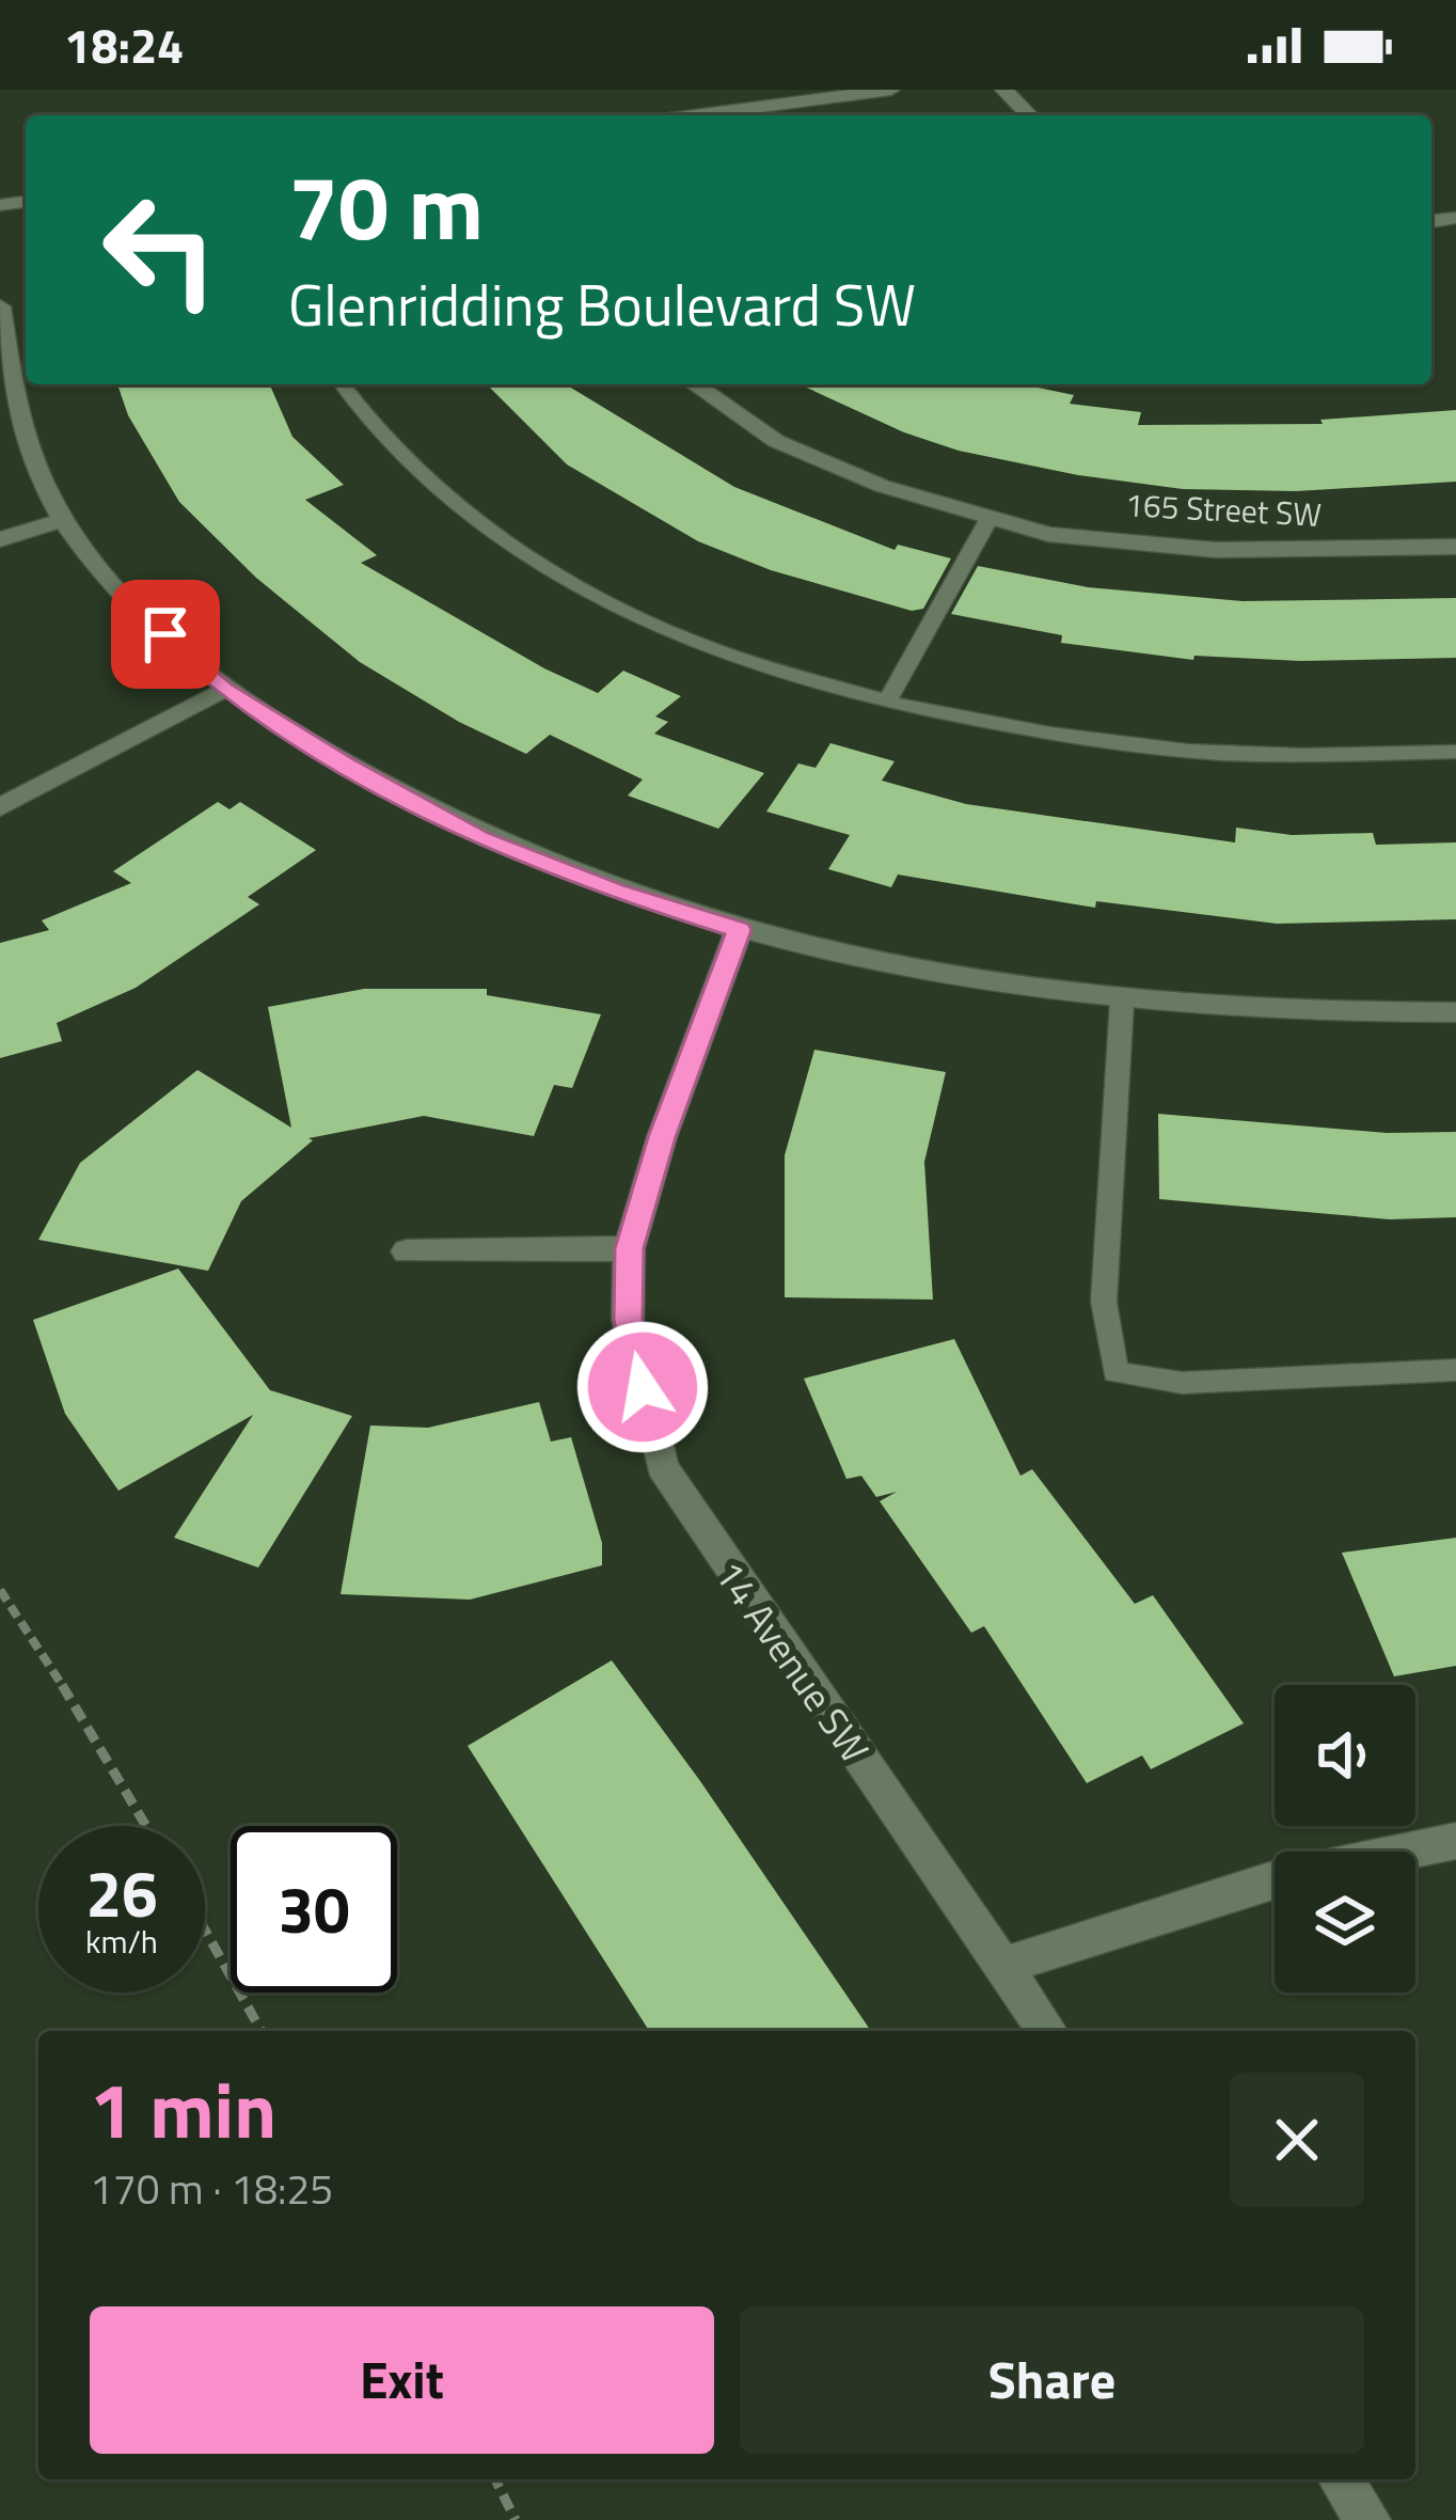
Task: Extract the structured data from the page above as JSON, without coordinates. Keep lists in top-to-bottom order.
{
  "streets": {
    "street": ["165 Street SW", "14 Avenue SW"]
  },
  "page": {
    "status": "18:24",
    "turn": ["70 m", "Glenridding Boulevard SW"],
    "speed": "26 km/h",
    "limit": "30",
    "heading": ["1 min", "170 m · 18:25"],
    "buttons": ["Exit", "Share"]
  }
}
